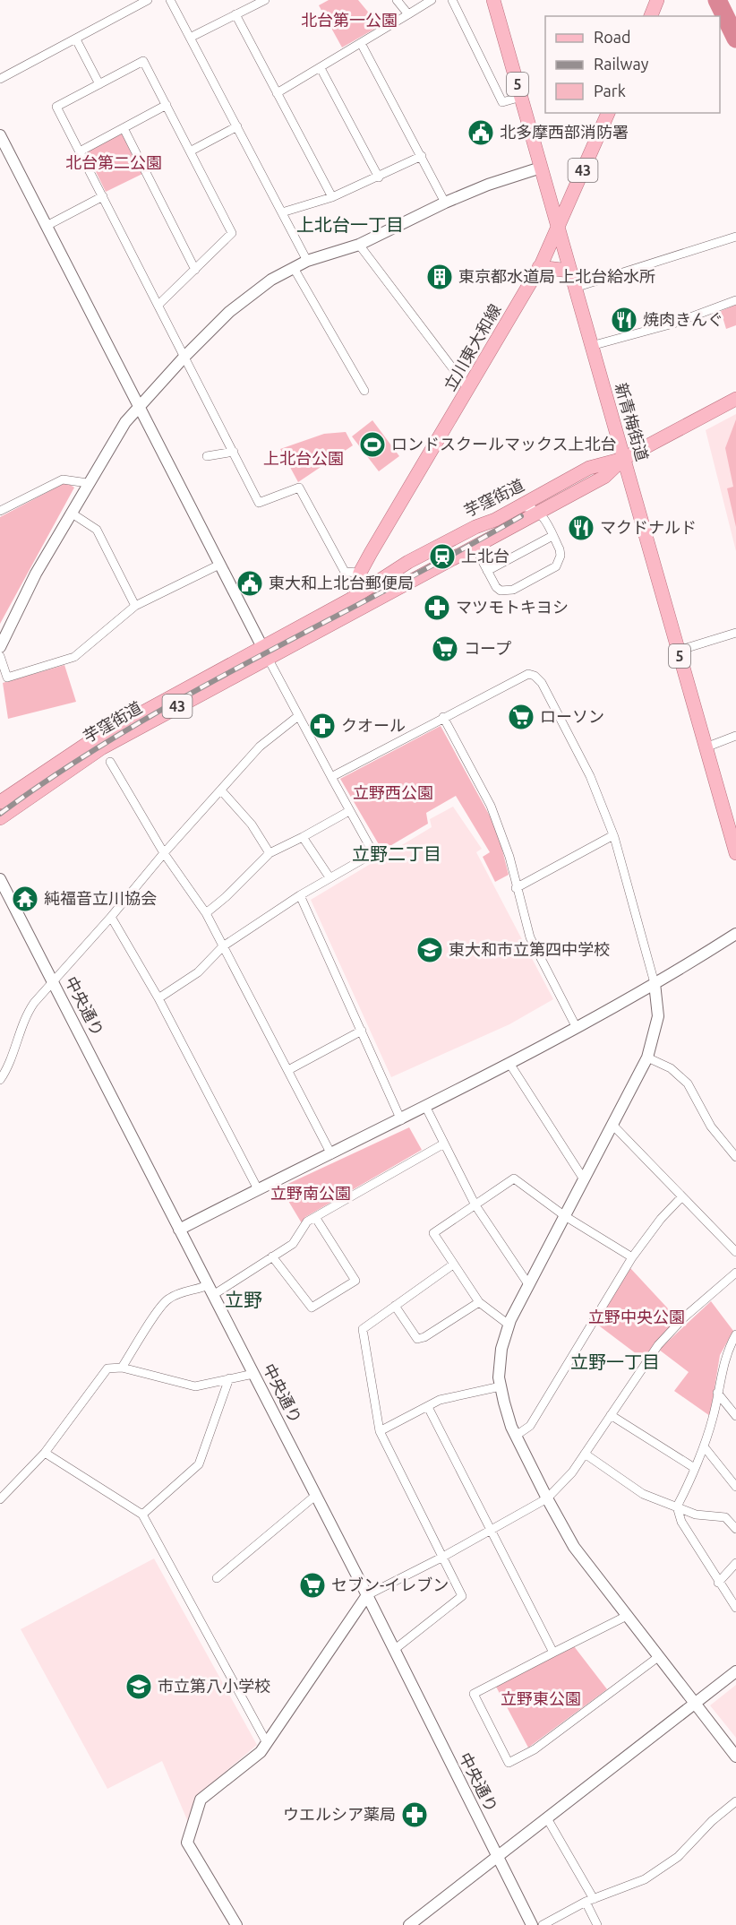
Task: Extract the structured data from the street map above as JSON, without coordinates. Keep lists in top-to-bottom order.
{
  "streets": {
    "main road": [
      "5",
      "43",
      "立川東大和線",
      "新青梅街道",
      "芋窪街道"
    ],
    "street": ["中央通り"]
  },
  "crossings": [
    ["立川東大和線", "新青梅街道"],
    ["立川東大和線", "芋窪街道"],
    ["新青梅街道", "芋窪街道"]
  ],
  "districts": [
    "上北台一丁目",
    "立野二丁目",
    "立野",
    "立野一丁目"
  ],
  "parks": [
    "北台第一公園",
    "北台第二公園",
    "上北台公園",
    "立野西公園",
    "立野南公園",
    "立野中央公園",
    "立野東公園"
  ],
  "places": {
    "public building": ["北多摩西部消防署", "東大和上北台郵便局"],
    "building": ["東京都水道局 上北台給水所"],
    "restaurant": ["焼肉きんぐ", "マクドナルド"],
    "sports": ["ロンドスクールマックス上北台"],
    "station": ["上北台"],
    "pharmacy": ["マツモトキヨシ", "クオール", "ウエルシア薬局"],
    "supermarket": ["コープ", "ローソン", "セブン-イレブン"],
    "temple": ["純福音立川協会"],
    "school or university": ["東大和市立第四中学校", "市立第八小学校"]
  },
  "legend": ["Road", "Railway", "Park"]
}
